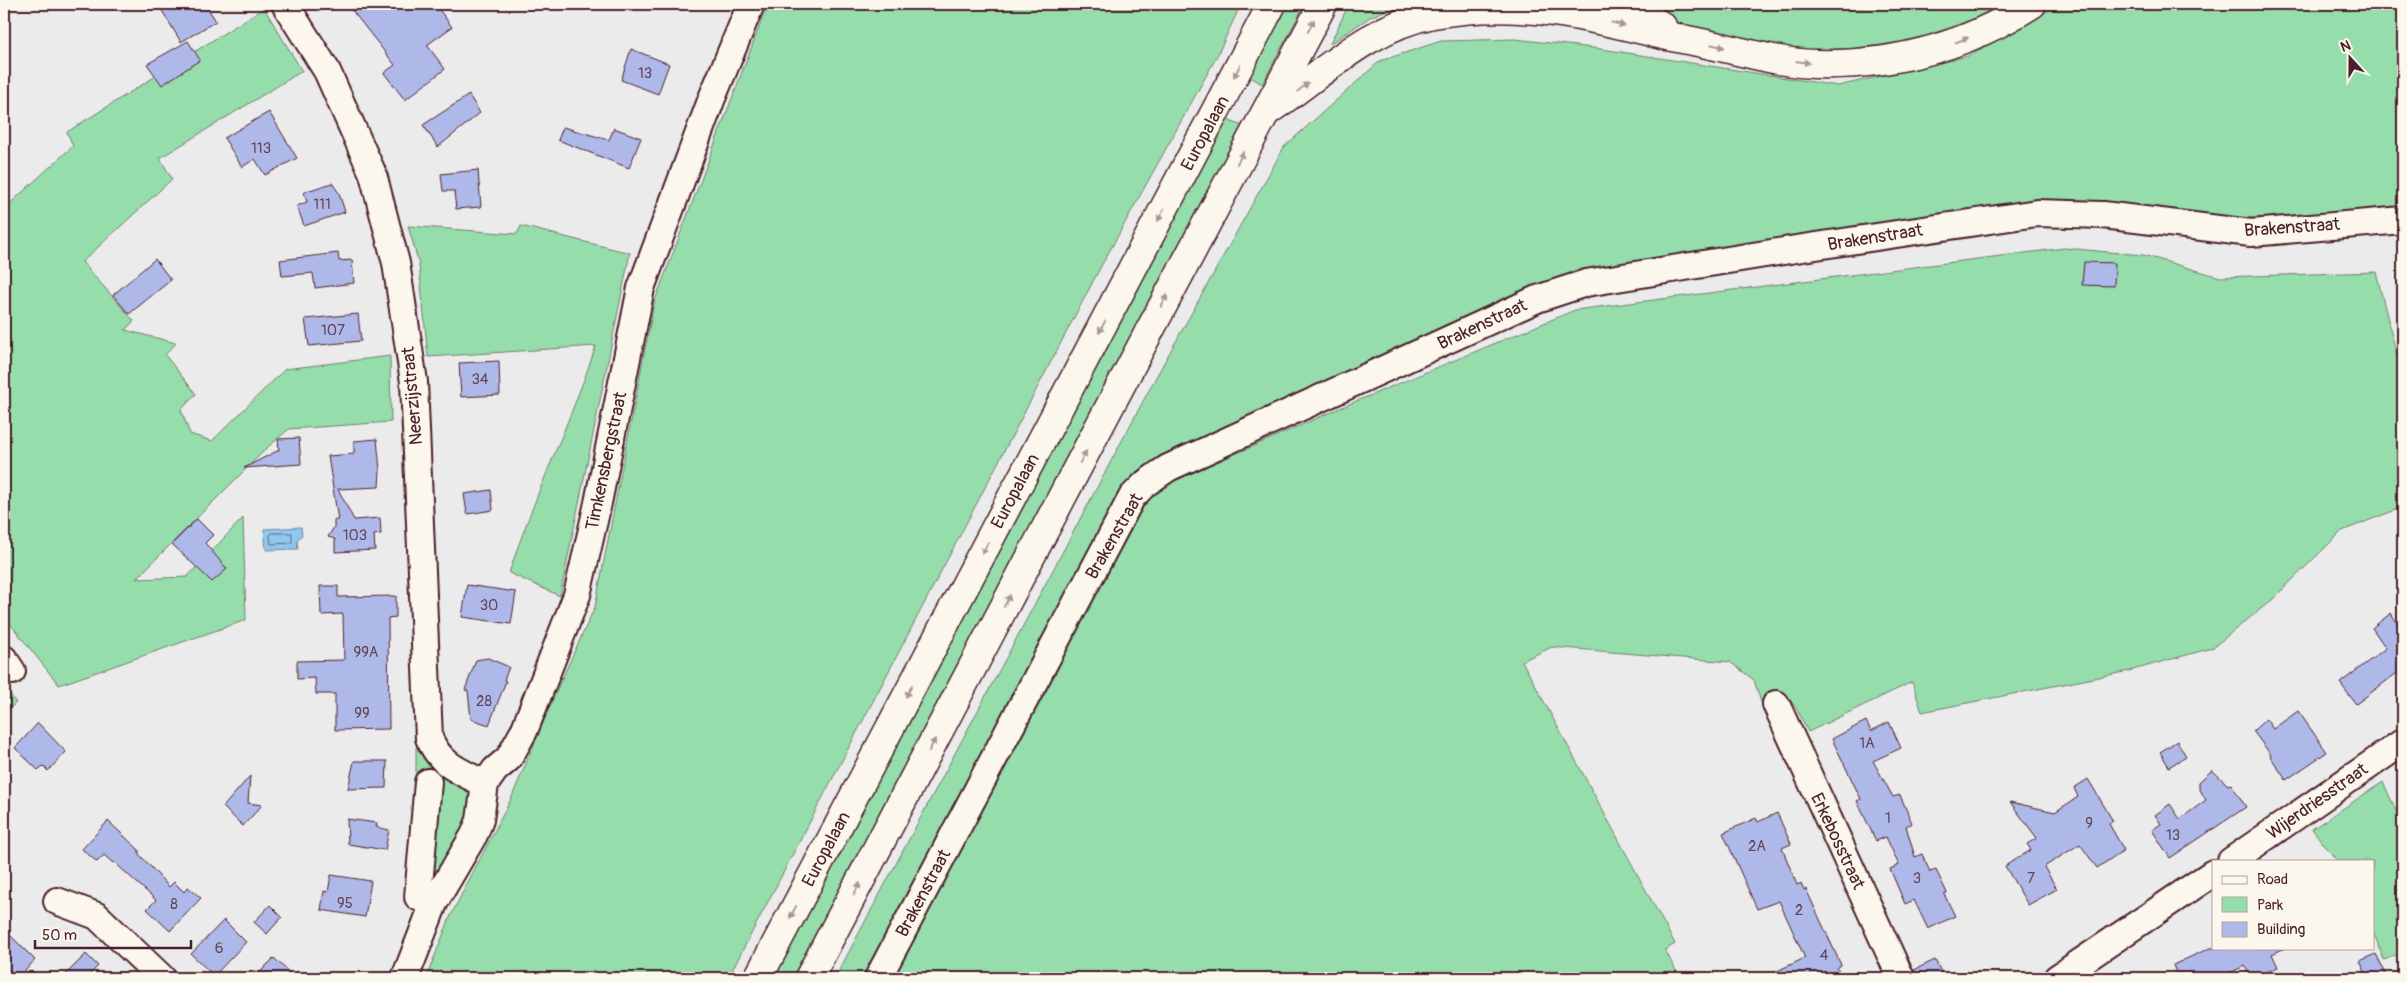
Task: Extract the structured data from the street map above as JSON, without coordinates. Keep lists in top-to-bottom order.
{
  "streets": {
    "highway": ["Europalaan"],
    "street": [
      "Brakenstraat",
      "Neerzijstraat",
      "Timkensbergstraat",
      "Wijerdriesstraat",
      "Erkebosstraat"
    ]
  },
  "crossings": [
    ["Neerzijstraat", "Timkensbergstraat"]
  ],
  "house_numbers": [
    "13",
    "113",
    "111",
    "107",
    "34",
    "103",
    "30",
    "99A",
    "28",
    "99",
    "1A",
    "1",
    "9",
    "13",
    "2A",
    "3",
    "7",
    "95",
    "8",
    "2",
    "6",
    "4"
  ],
  "legend": ["Road", "Park", "Building"],
  "scale_bar": "50 m",
  "north": "top"
}
